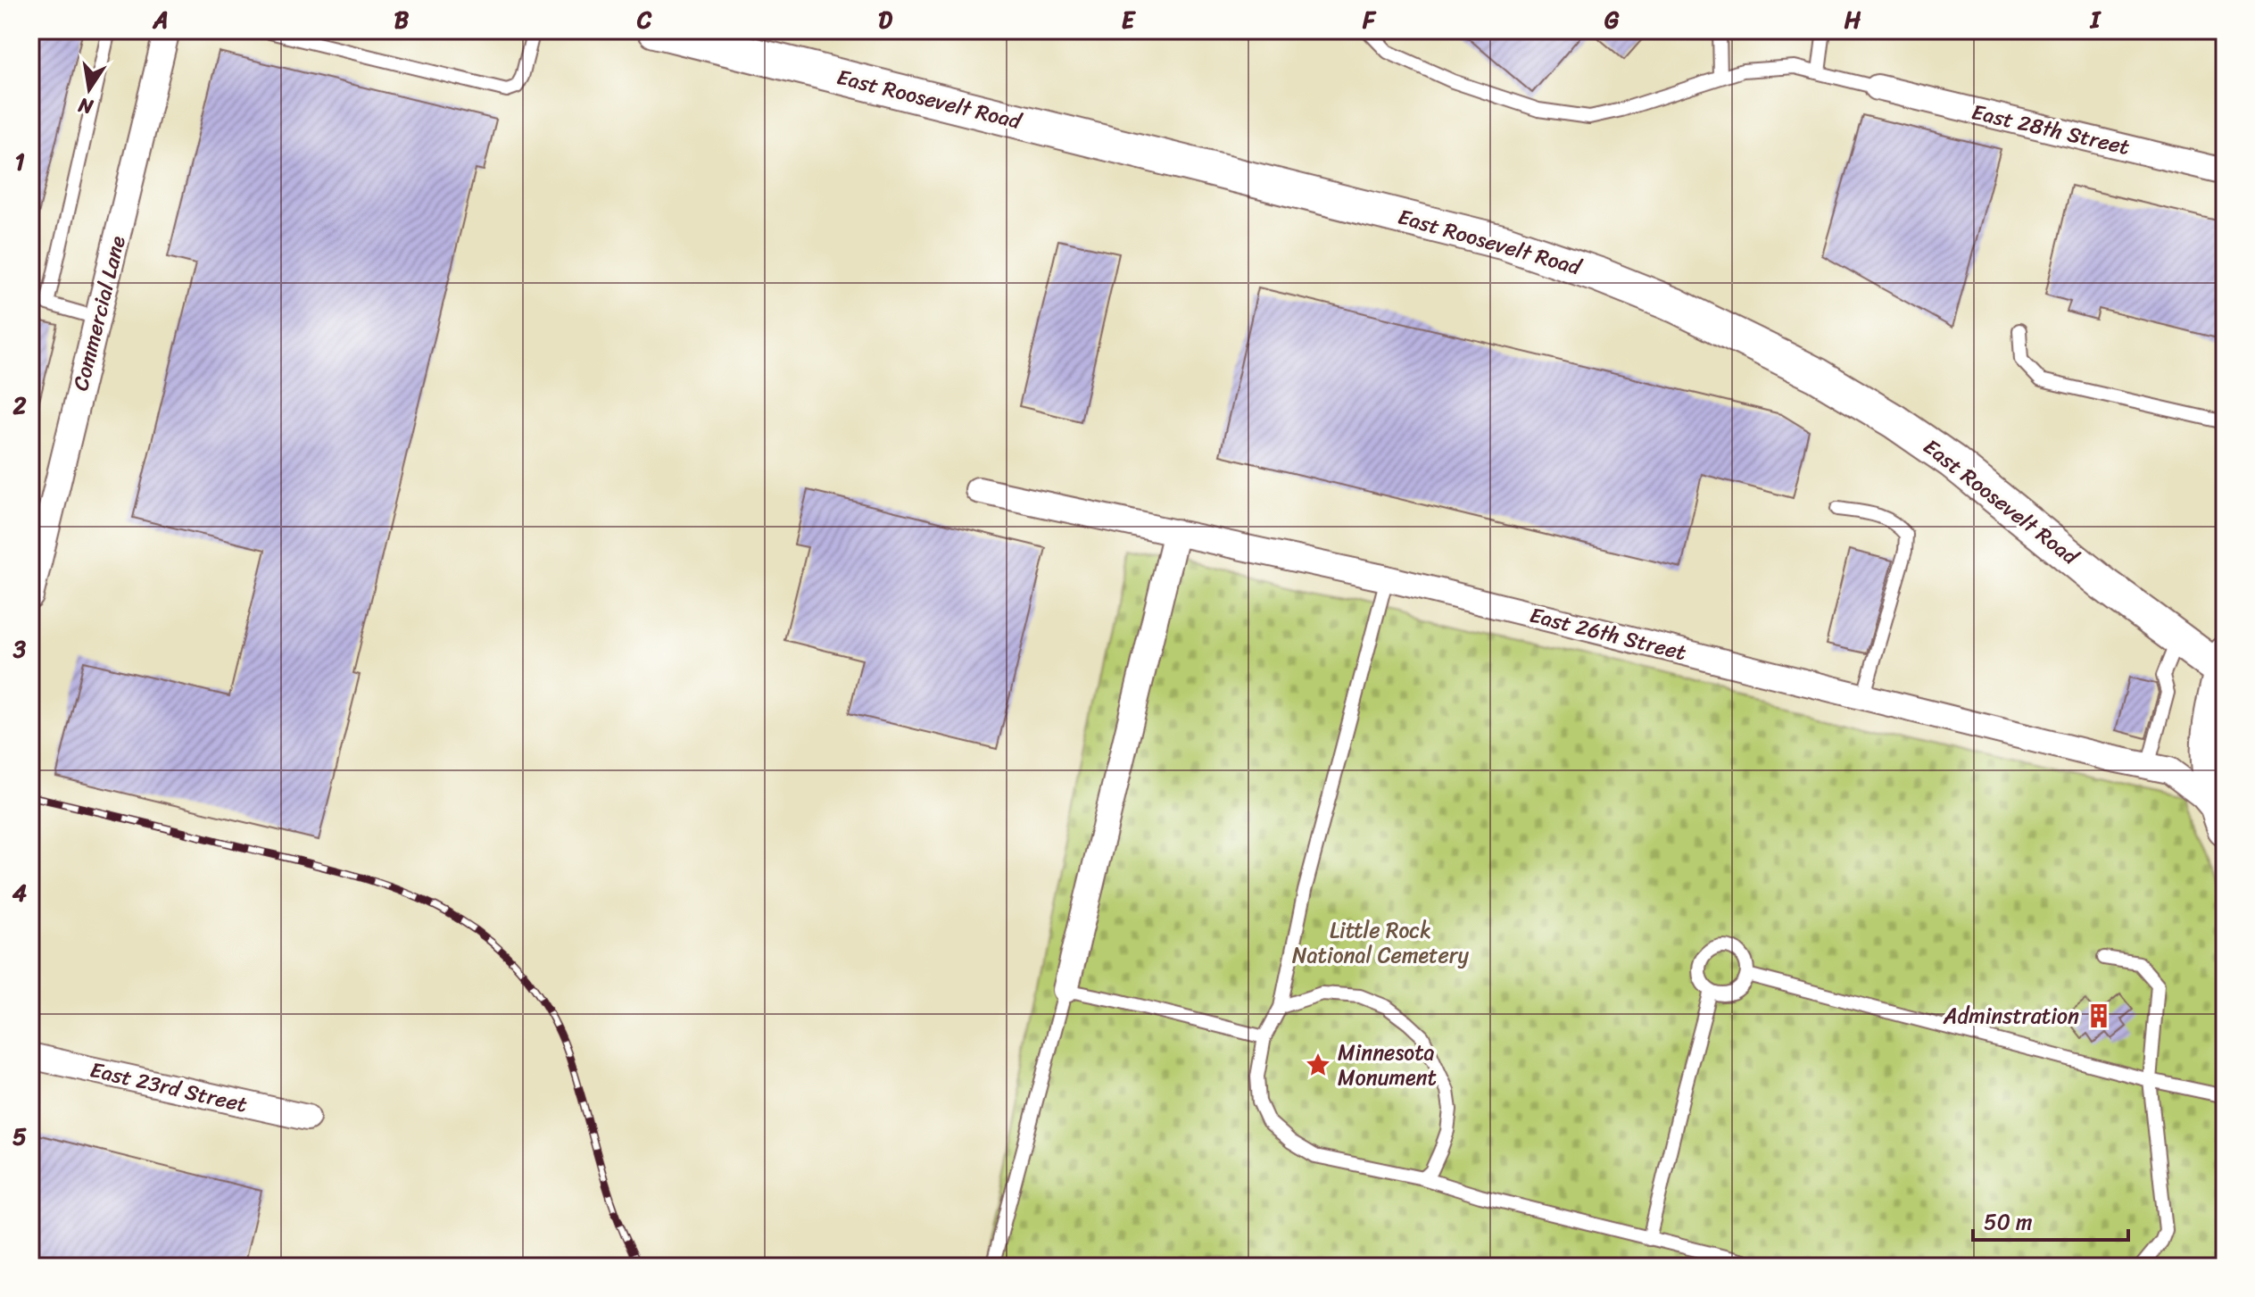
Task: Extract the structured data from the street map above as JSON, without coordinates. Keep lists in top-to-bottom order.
{
  "streets": {
    "main road": ["East Roosevelt Road"],
    "street": [
      "East 28th Street",
      "Commercial Lane",
      "East 26th Street",
      "East 23rd Street"
    ]
  },
  "parks": ["Little Rock National Cemetery"],
  "places": {
    "building": ["Adminstration"],
    "place": ["Minnesota Monument"]
  },
  "scale_bar": "50 m",
  "north": "bottom",
  "grid": {
    "columns": [
      "A",
      "B",
      "C",
      "D",
      "E",
      "F",
      "G",
      "H",
      "I"
    ],
    "rows": [
      "1",
      "2",
      "3",
      "4",
      "5"
    ]
  }
}
